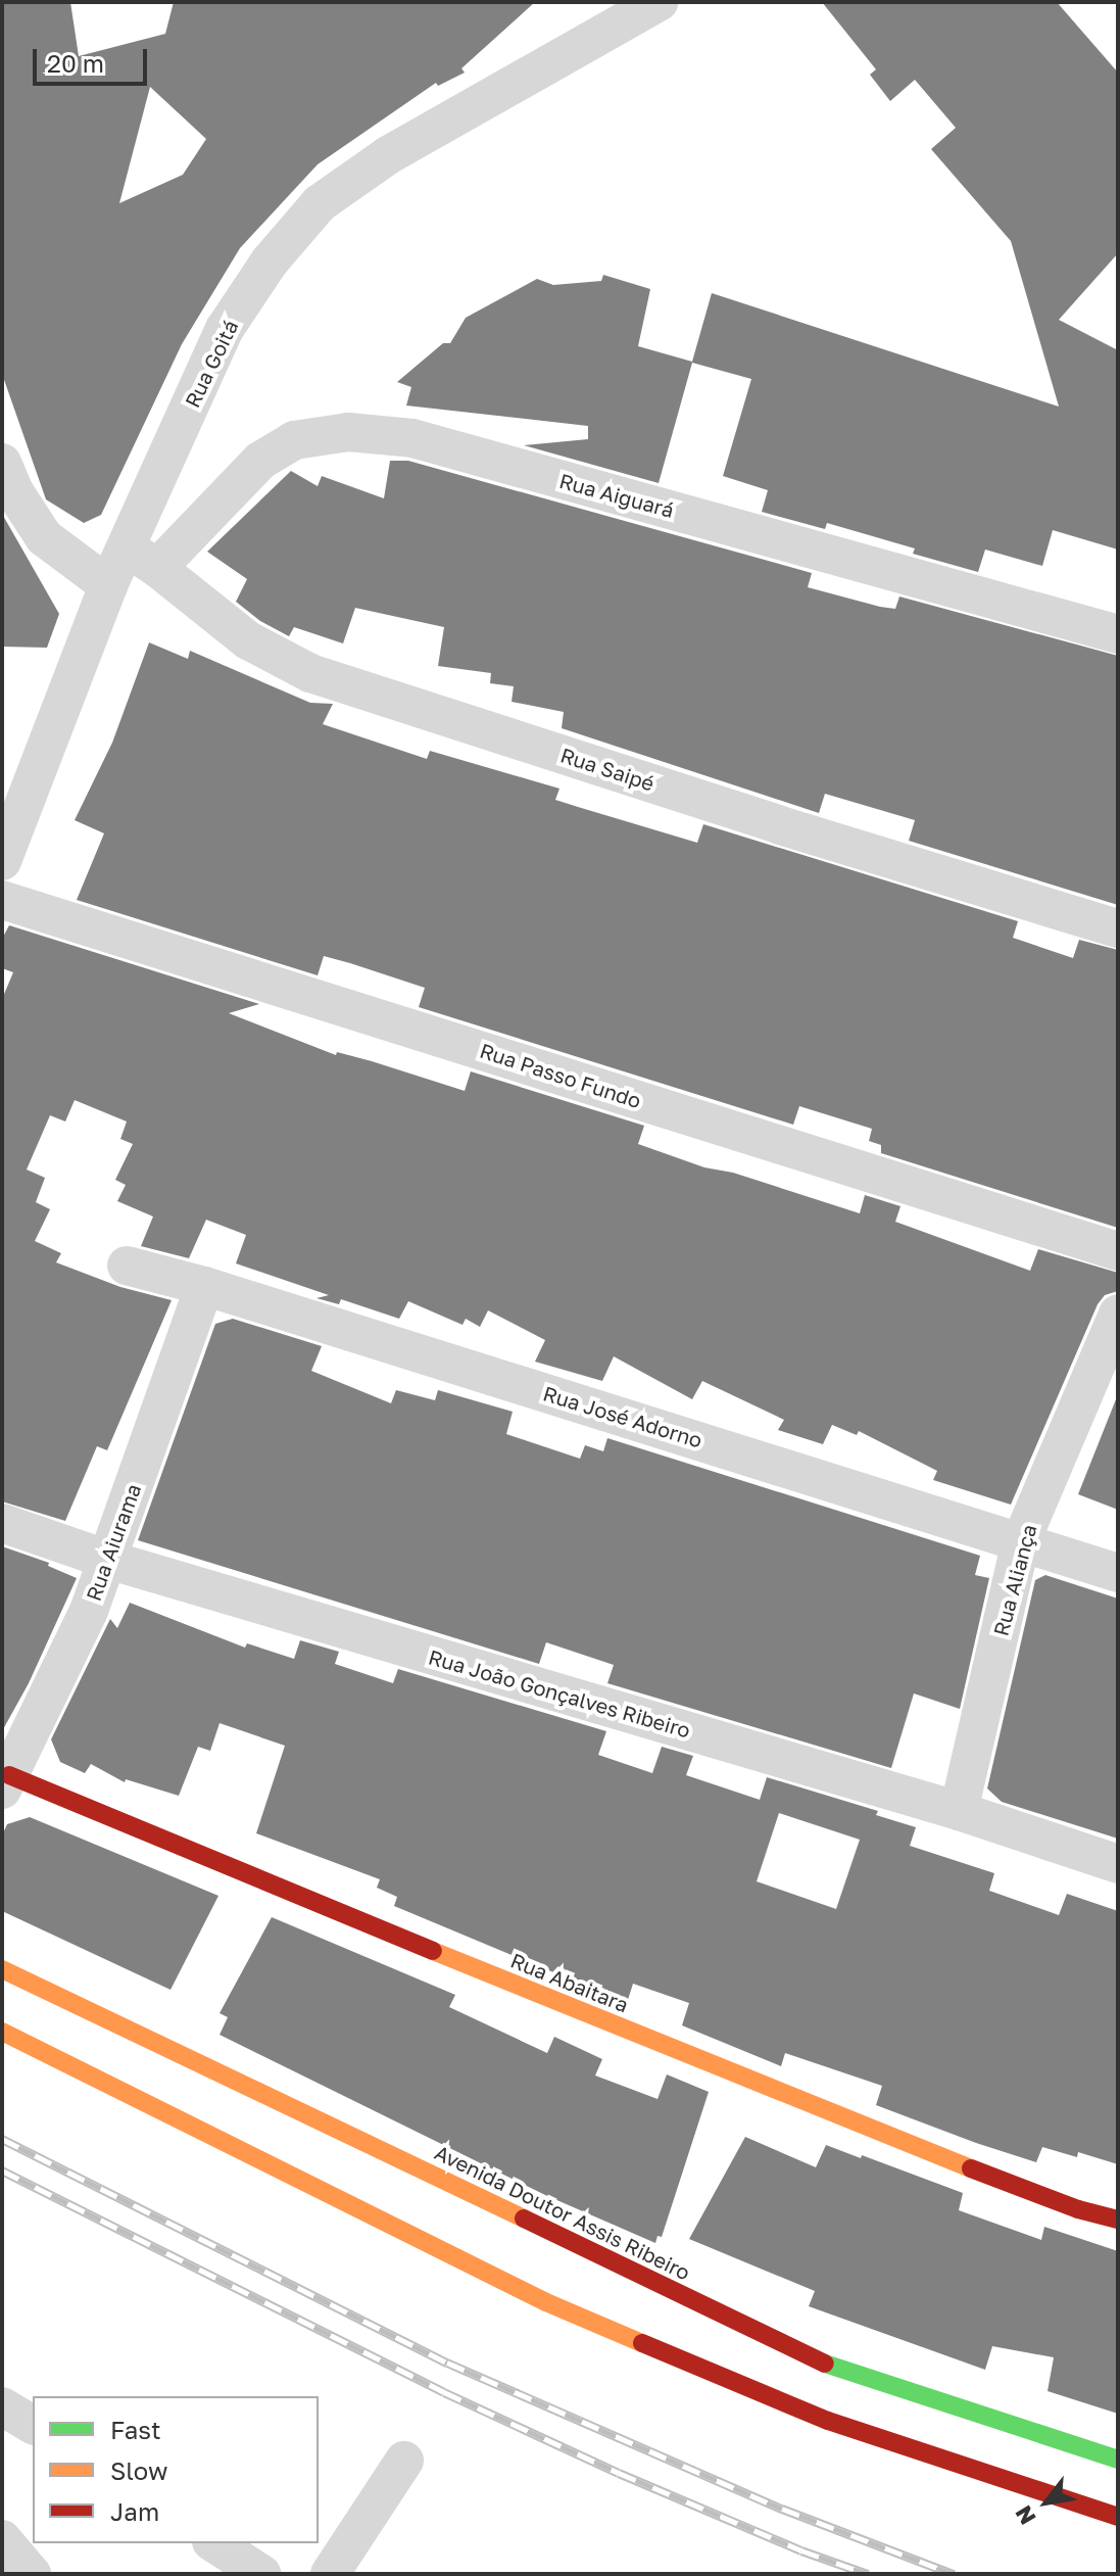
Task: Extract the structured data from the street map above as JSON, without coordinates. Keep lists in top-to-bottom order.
{
  "streets": {
    "main road": ["Rua Abaitara", "Avenida Doutor Assis Ribeiro"],
    "street": [
      "Rua Goitá",
      "Rua Aiguará",
      "Rua Saipé",
      "Rua Passo Fundo",
      "Rua José Adorno",
      "Rua Aiurama",
      "Rua Aliança",
      "Rua João Gonçalves Ribeiro"
    ]
  },
  "crossings": [
    ["Rua Goitá", "Rua Aiguará"],
    ["Rua Goitá", "Rua Saipé"],
    ["Rua Aiguará", "Rua Saipé"],
    ["Rua José Adorno", "Rua Aiurama"],
    ["Rua José Adorno", "Rua Aliança"],
    ["Rua Aiurama", "Rua João Gonçalves Ribeiro"],
    ["Rua Aiurama", "Rua Abaitara"],
    ["Rua Aliança", "Rua João Gonçalves Ribeiro"]
  ],
  "legend": ["Fast", "Slow", "Jam"],
  "scale_bar": "20 m",
  "north": "bottom left"
}
